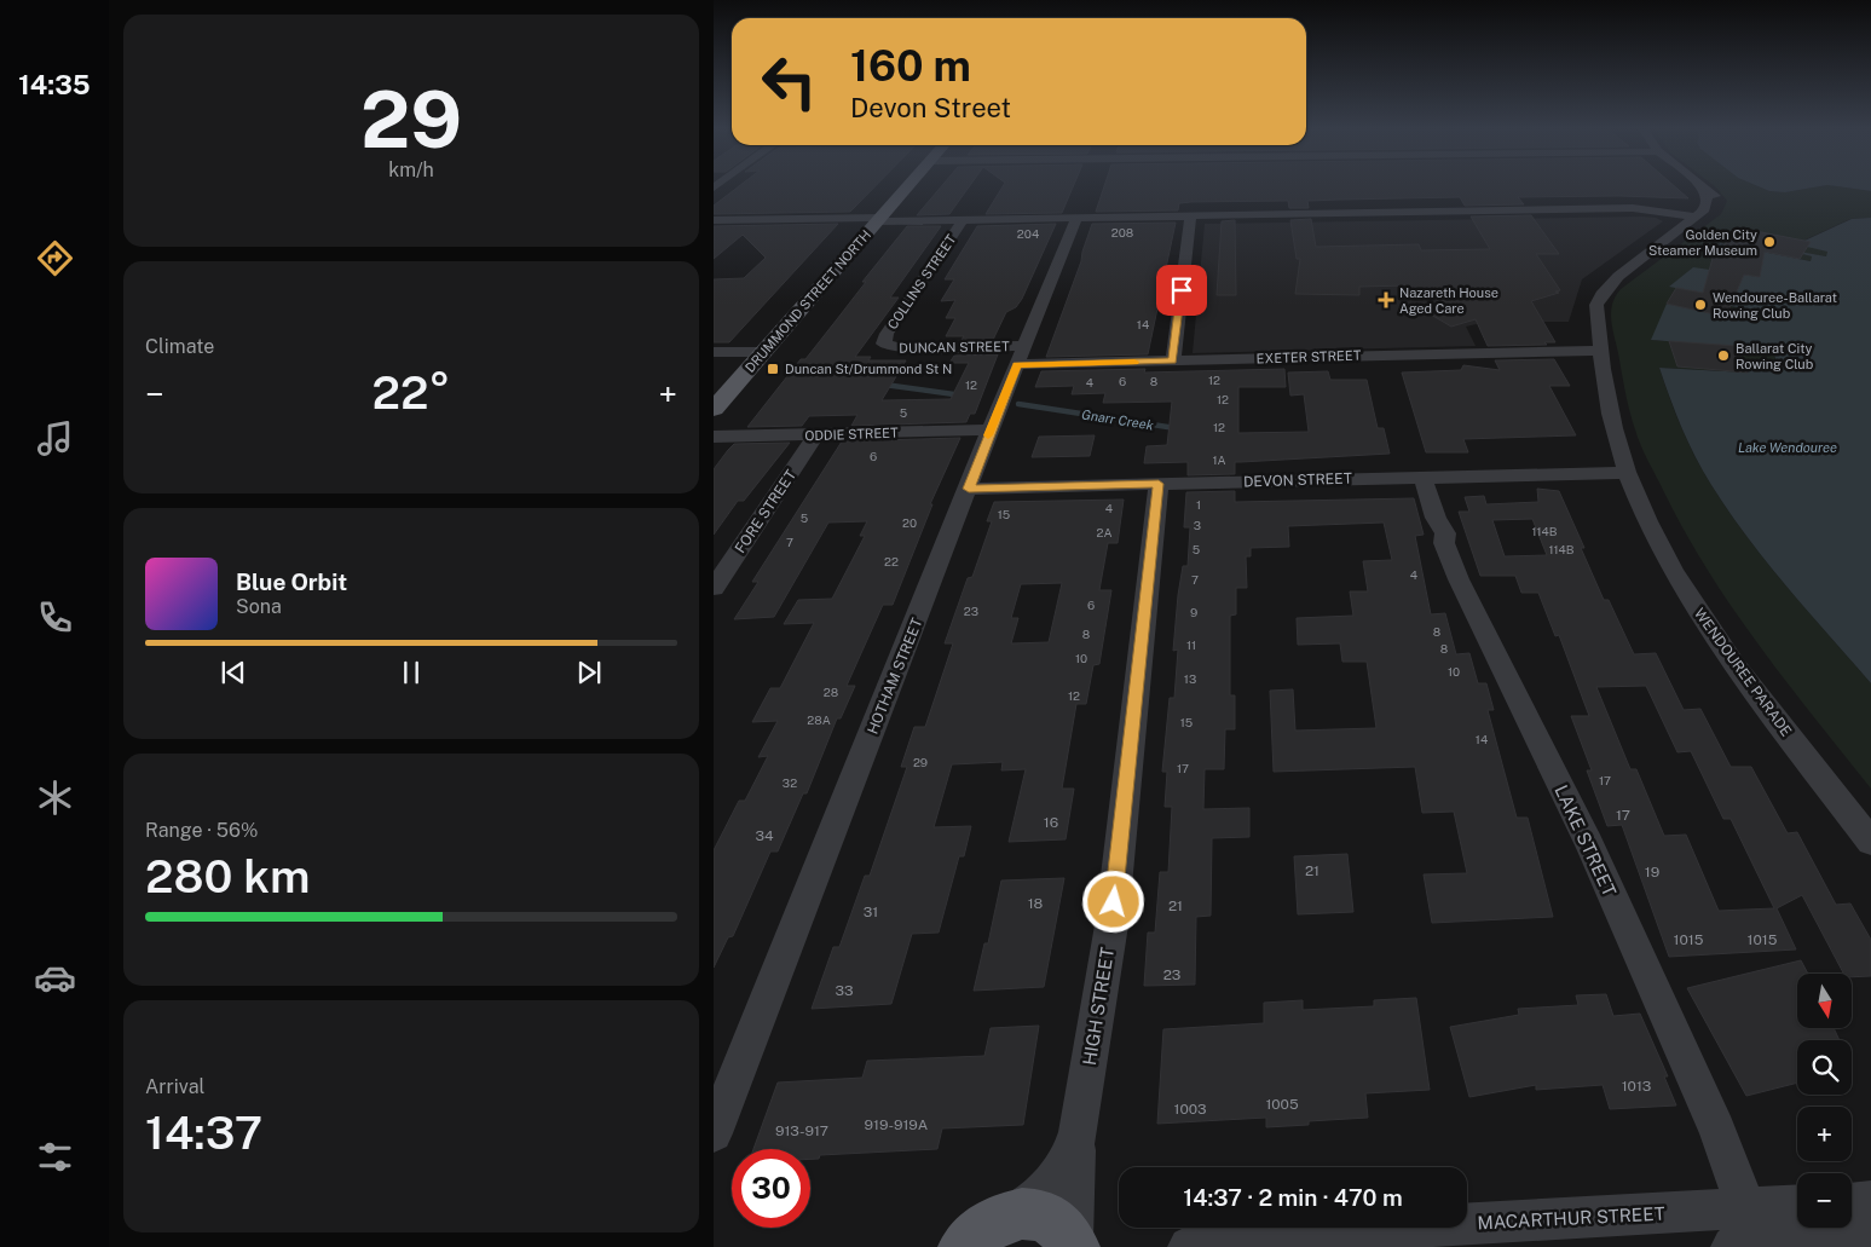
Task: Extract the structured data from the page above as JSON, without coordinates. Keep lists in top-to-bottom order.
{
  "streets": {
    "main road": ["DRUMMOND STREET NORTH"],
    "street": [
      "COLLINS STREET",
      "DUNCAN STREET",
      "EXETER STREET",
      "ODDIE STREET",
      "DEVON STREET",
      "FORE STREET",
      "WENDOUREE PARADE",
      "HOTHAM STREET",
      "LAKE STREET",
      "HIGH STREET",
      "MACARTHUR STREET"
    ]
  },
  "crossings": [
    ["COLLINS STREET", "DUNCAN STREET"],
    ["DUNCAN STREET", "EXETER STREET"],
    ["DUNCAN STREET", "HOTHAM STREET"],
    ["EXETER STREET", "WENDOUREE PARADE"],
    ["EXETER STREET", "HOTHAM STREET"],
    ["ODDIE STREET", "FORE STREET"],
    ["ODDIE STREET", "HOTHAM STREET"],
    ["DEVON STREET", "WENDOUREE PARADE"],
    ["DEVON STREET", "HOTHAM STREET"],
    ["DEVON STREET", "LAKE STREET"],
    ["DEVON STREET", "HIGH STREET"],
    ["LAKE STREET", "MACARTHUR STREET"]
  ],
  "water": ["Gnarr Creek", "Lake Wendouree"],
  "places": {
    "other": ["Golden City Steamer Museum", "Wendouree-Ballarat Rowing Club", "Ballarat City Rowing Club"],
    "health": ["Nazareth House Aged Care"],
    "transit": ["Duncan St/Drummond St N"]
  },
  "house_numbers": [
    "208",
    "204",
    "14",
    "12",
    "6",
    "8",
    "4",
    "12",
    "12",
    "5",
    "12",
    "6",
    "1A",
    "1",
    "4",
    "15",
    "5",
    "20",
    "3",
    "114B",
    "2A",
    "7",
    "5",
    "114B",
    "22",
    "4",
    "7",
    "6",
    "23",
    "9",
    "8",
    "8",
    "11",
    "8",
    "10",
    "10",
    "13",
    "28",
    "12",
    "28A",
    "15",
    "14",
    "29",
    "17",
    "17",
    "32",
    "17",
    "16",
    "34",
    "21",
    "19",
    "18",
    "21",
    "31",
    "1015",
    "1015",
    "23",
    "33",
    "1013",
    "1005",
    "1003",
    "919-919A",
    "913-917"
  ],
  "north": "bottom",
  "page": {
    "tabs": "14:35",
    "tile": [
      ["29", "km/h"],
      "Climate",
      ["Range · 56%", "280 km"],
      ["Arrival", "14:37"]
    ],
    "turn": ["160 m", "Devon Street"],
    "heat": ["−", "22°", "+"],
    "song": ["Blue Orbit", "Sona"],
    "map_buttons": ["+", "−"],
    "limit": "30",
    "trip": "14:37 · 2 min · 470 m"
  }
}
